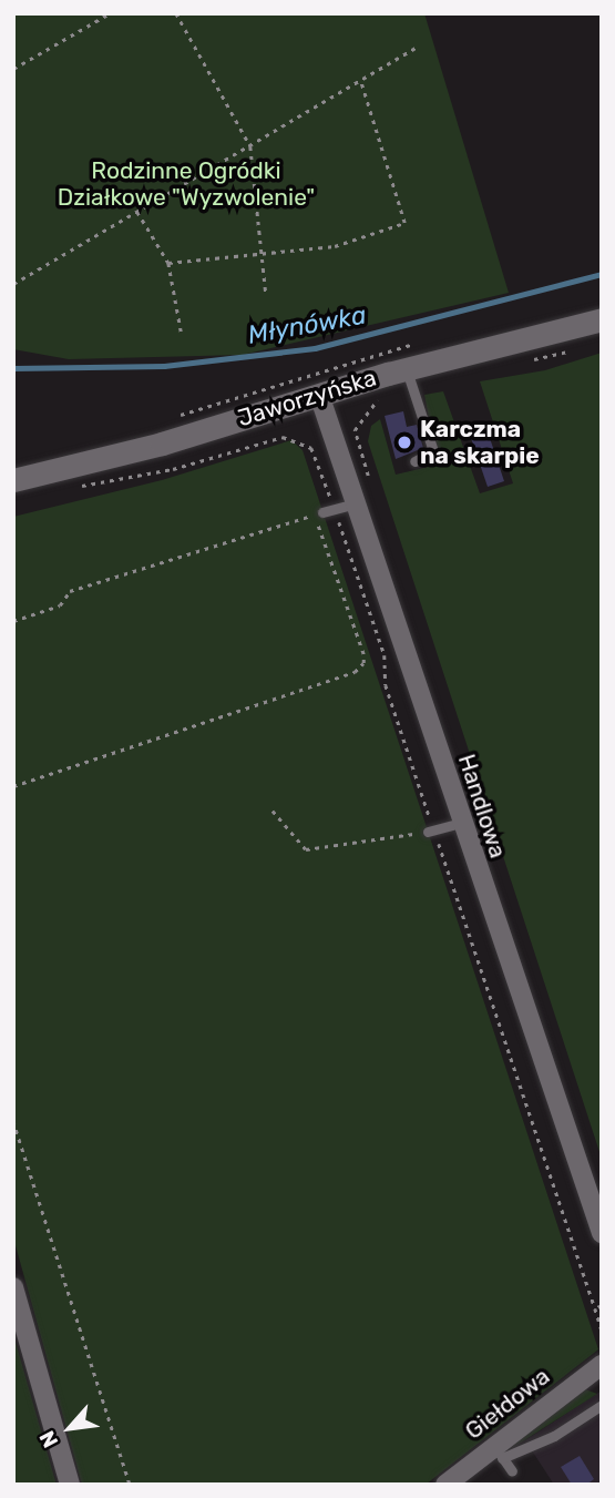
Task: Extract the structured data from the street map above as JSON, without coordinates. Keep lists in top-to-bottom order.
{
  "streets": {
    "street": ["Jaworzyńska", "Handlowa", "Giełdowa"]
  },
  "crossings": [
    ["Jaworzyńska", "Handlowa"]
  ],
  "water": ["Młynówka"],
  "parks": ["Rodzinne Ogródki Działkowe \"Wyzwolenie\""],
  "places": ["Karczma na skarpie"],
  "north": "bottom left"
}
